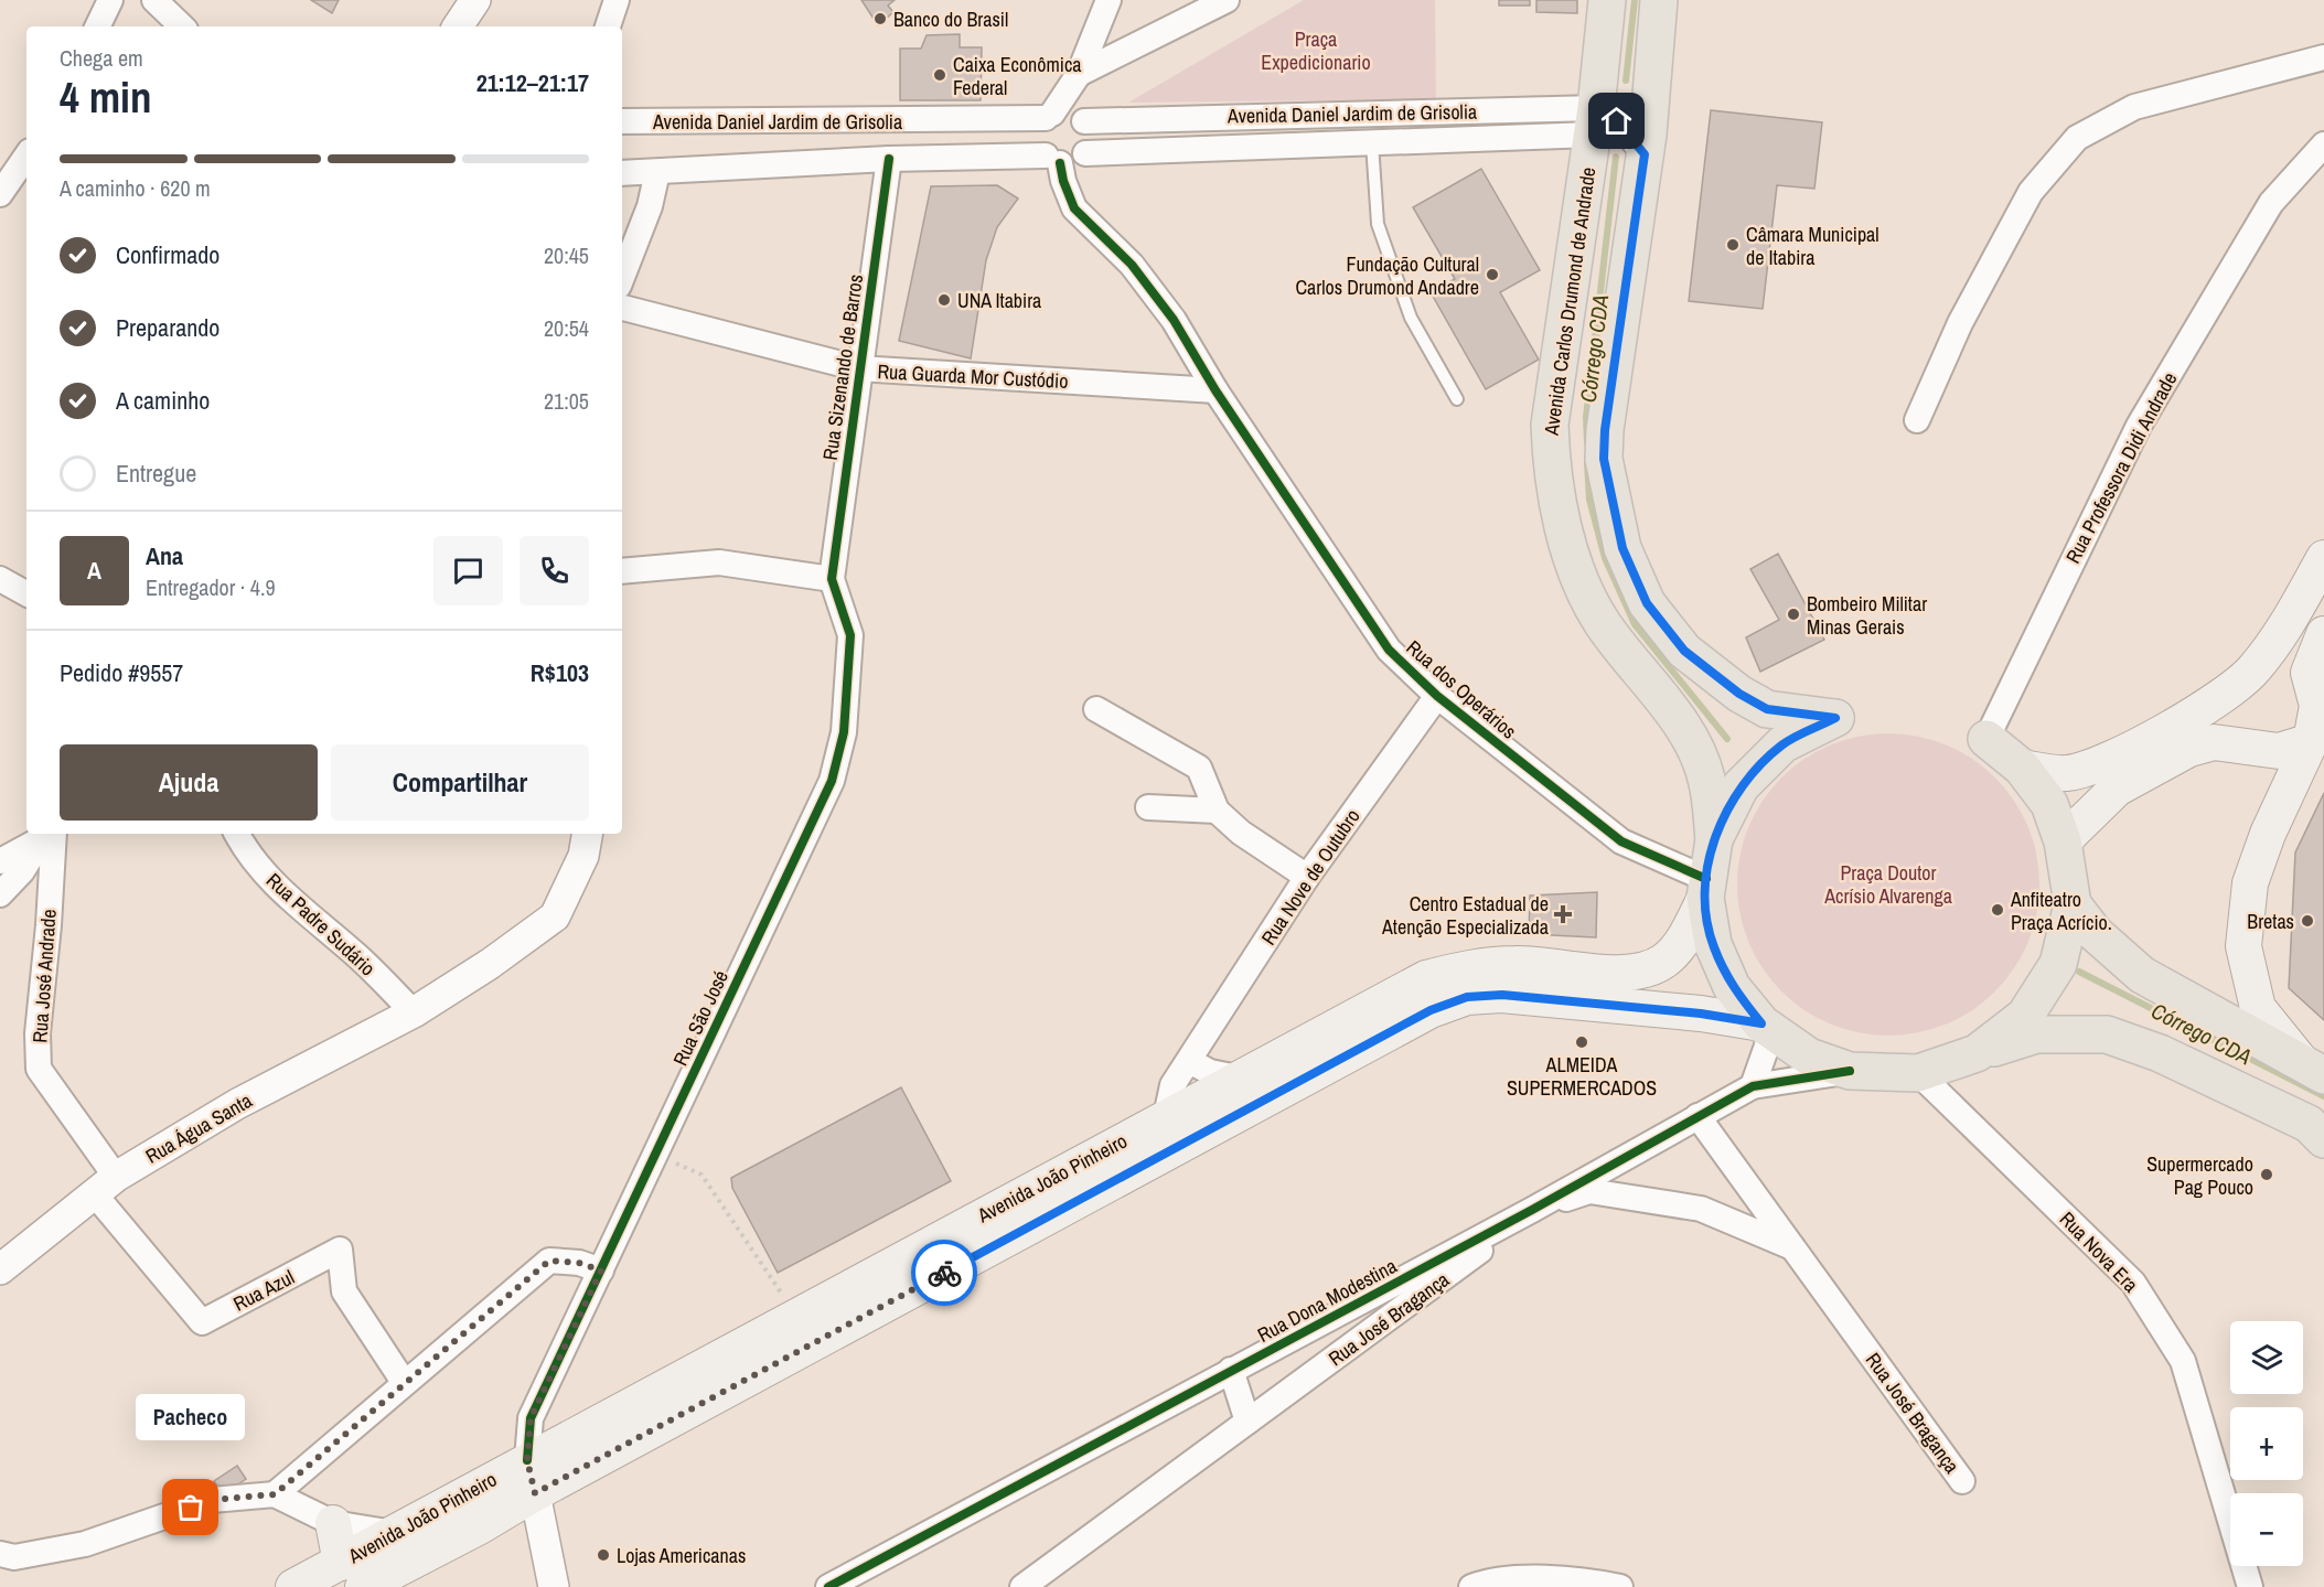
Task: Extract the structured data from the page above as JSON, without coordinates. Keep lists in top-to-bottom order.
{
  "streets": {
    "main road": ["Avenida Carlos Drumond de Andrade", "Rua São José", "Avenida João Pinheiro"],
    "street": [
      "Avenida Daniel Jardim de Grisolia",
      "Rua Sizenando de Barros",
      "Rua Guarda Mor Custódio",
      "Rua Professora Didi Andrade",
      "Rua dos Operários",
      "Rua Nove de Outubro",
      "Rua Padre Sudário",
      "Rua José Andrade",
      "Rua Água Santa",
      "Rua Nova Era",
      "Rua Azul",
      "Rua Dona Modestina",
      "Rua José Bragança"
    ]
  },
  "crossings": [
    ["Avenida Daniel Jardim de Grisolia", "Avenida Carlos Drumond de Andrade"],
    ["Avenida Daniel Jardim de Grisolia", "Rua Sizenando de Barros"],
    ["Avenida Daniel Jardim de Grisolia", "Rua dos Operários"],
    ["Rua Sizenando de Barros", "Rua Guarda Mor Custódio"],
    ["Rua Sizenando de Barros", "Rua São José"],
    ["Rua Guarda Mor Custódio", "Rua dos Operários"],
    ["Rua dos Operários", "Rua Nove de Outubro"],
    ["Rua dos Operários", "Avenida João Pinheiro"],
    ["Rua Nove de Outubro", "Avenida João Pinheiro"],
    ["Rua Padre Sudário", "Rua Água Santa"],
    ["Rua José Andrade", "Rua Água Santa"],
    ["Rua José Andrade", "Rua Azul"],
    ["Rua São José", "Avenida João Pinheiro"],
    ["Rua Água Santa", "Rua Azul"],
    ["Rua Dona Modestina", "Rua José Bragança"]
  ],
  "water": ["Córrego CDA"],
  "parks": ["Praça Expedicionario", "Praça Doutor Acrísio Alvarenga"],
  "places": {
    "other": [
      "Banco do Brasil",
      "Caixa Econômica Federal",
      "Câmara Municipal de Itabira",
      "Fundação Cultural Carlos Drumond Andadre",
      "UNA Itabira",
      "Bombeiro Militar Minas Gerais",
      "Anfiteatro Praça Acrício.",
      "Bretas",
      "ALMEIDA SUPERMERCADOS",
      "Supermercado Pag Pouco",
      "Pacheco",
      "Lojas Americanas"
    ],
    "health": ["Centro Estadual de Atenção Especializada"]
  },
  "page": {
    "heading": ["4 min", "Chega em", "21:12–21:17"],
    "panel": [
      "Ana",
      "Entregador · 4.9",
      "Pedido #9557",
      "R$103"
    ],
    "bar": "A caminho · 620 m",
    "list": [
      ["Confirmado", "20:45"],
      ["Preparando", "20:54"],
      ["A caminho", "21:05"],
      "Entregue"
    ],
    "round": "A",
    "buttons": ["Ajuda", "Compartilhar"],
    "map_buttons": ["+", "−"],
    "bubble": "Pacheco"
  }
}
